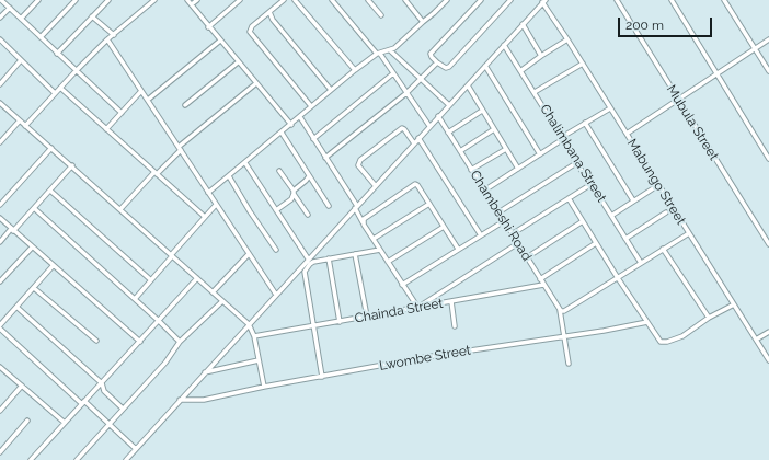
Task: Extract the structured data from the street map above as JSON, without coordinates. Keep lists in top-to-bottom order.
{
  "streets": {
    "street": [
      "Mubula Street",
      "Chalimbana Street",
      "Mabungo Street",
      "Chambeshi Road",
      "Chainda Street",
      "Lwombe Street"
    ]
  },
  "crossings": [
    ["Chambeshi Road", "Chainda Street"],
    ["Chambeshi Road", "Lwombe Street"]
  ],
  "scale_bar": "200 m"
}
